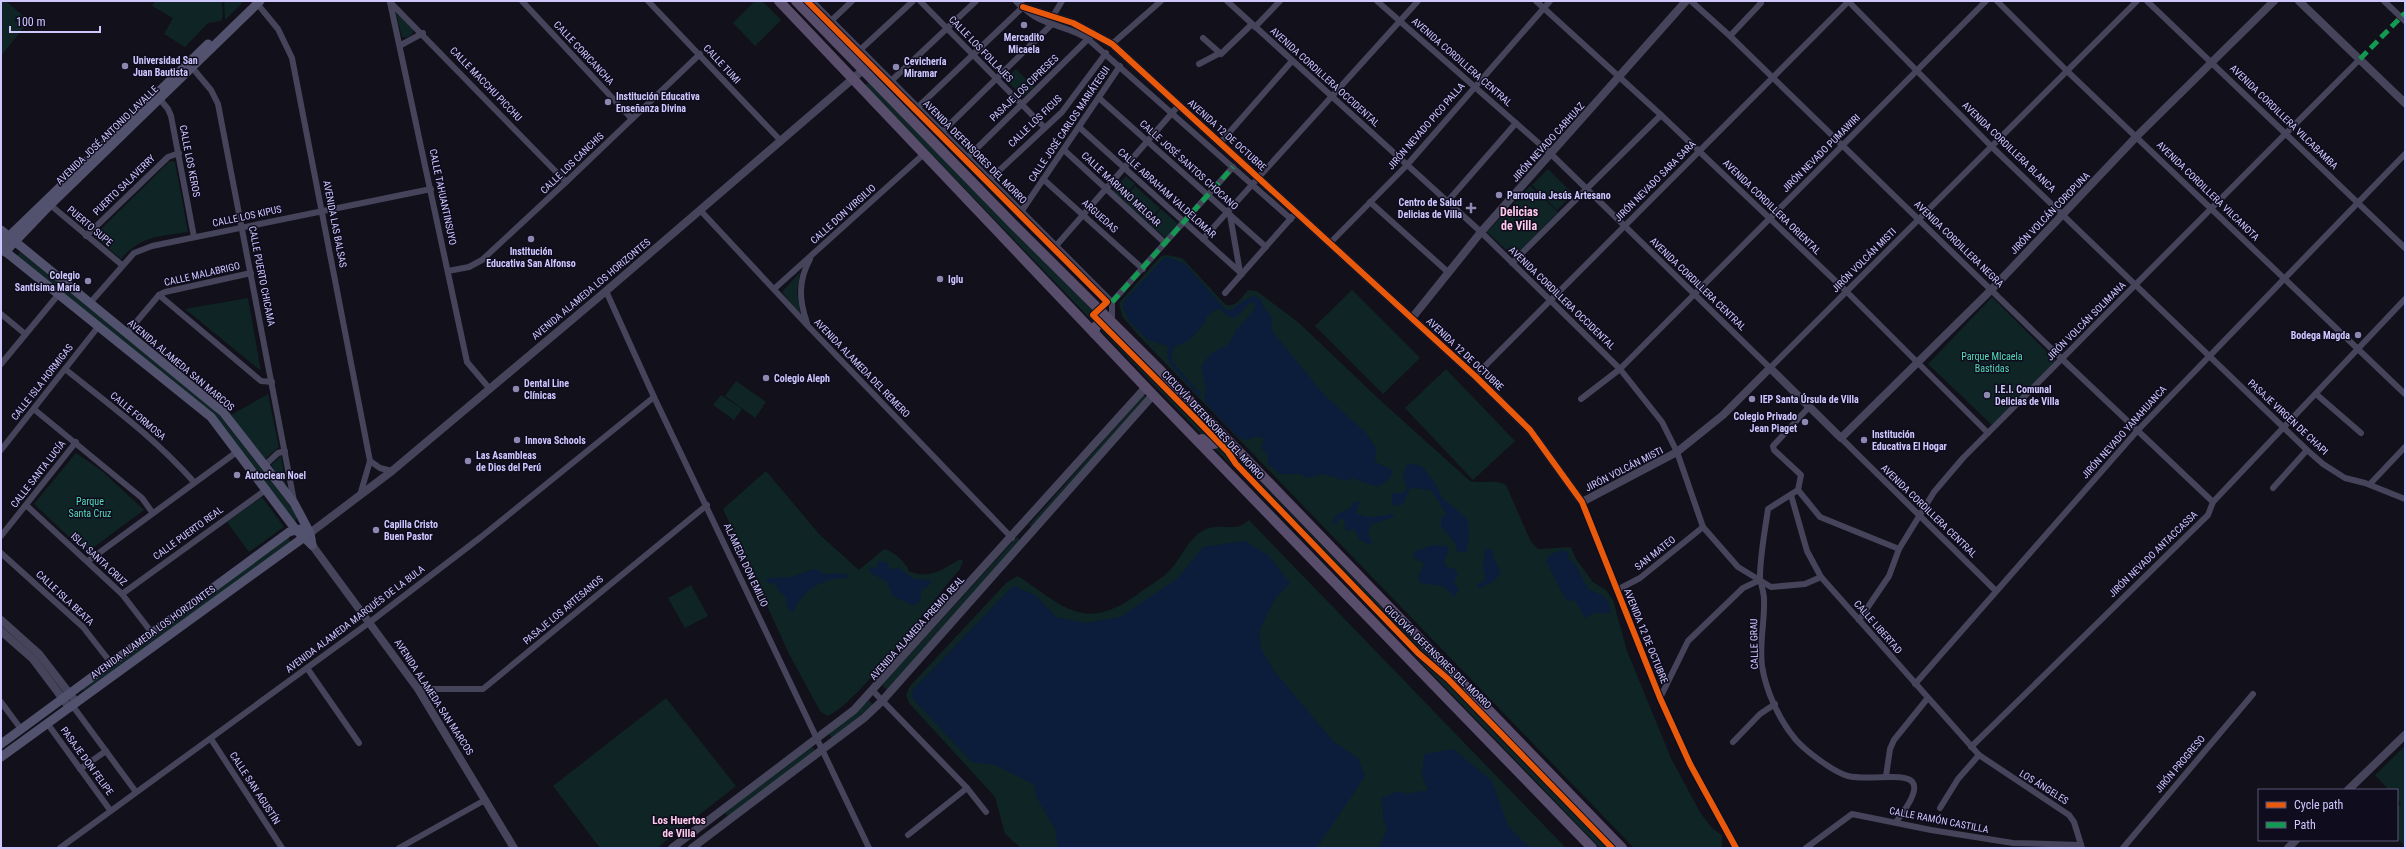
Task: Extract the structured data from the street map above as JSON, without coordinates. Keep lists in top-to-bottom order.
{
  "streets": {
    "main road": ["AVENIDA JOSÉ ANTONIO LAVALLE", "AVENIDA ALAMEDA LOS HORIZONTES", "AVENIDA ALAMEDA SAN MARCOS"],
    "street": [
      "CALLE LOS FOLLAJES",
      "CALLE CORICANCHA",
      "AVENIDA CORDILLERA CENTRAL",
      "CALLE TUMI",
      "AVENIDA CORDILLERA OCCIDENTAL",
      "CALLE MACCHU PICCHU",
      "PASAJE LOS CIPRESES",
      "AVENIDA CORDILLERA VILCABAMBA",
      "CALLE LOS FICUS",
      "CALLE JOSÉ CARLOS MARIÁTEGUI",
      "JIRÓN NEVADO PICO PALLA",
      "AVENIDA 12 DE OCTUBRE",
      "JIRÓN NEVADO CARHUAZ",
      "AVENIDA CORDILLERA BLANCA",
      "AVENIDA DEFENSORES DEL MORRO",
      "JIRÓN NEVADO PUMAWIRI",
      "CALLE LOS KEROS",
      "CALLE LOS CANCHIS",
      "CALLE JOSÉ SANTOS CHOCANO",
      "JIRÓN NEVADO SARA SARA",
      "PUERTO SALAVERRY",
      "CALLE MARIANO MELGAR",
      "AVENIDA CORDILLERA VILCANOTA",
      "CALLE ABRAHAM VALDELOMAR",
      "CALLE TAHUANTINSUYO",
      "AVENIDA CORDILLERA ORIENTAL",
      "JIRÓN VOLCÁN COROPUNA",
      "CALLE DON VIRGILIO",
      "CALLE LOS KIPUS",
      "ARGUEDAS",
      "AVENIDA LAS BALSAS",
      "PUERTO SUPE",
      "AVENIDA CORDILLERA NEGRA",
      "JIRÓN VOLCÁN MISTI",
      "CALLE MALABRIGO",
      "CALLE PUERTO CHICAMA",
      "JIRÓN VOLCÁN SOLIMANA",
      "AVENIDA ALAMEDA DEL REMERO",
      "CALLE ISLA HORMIGAS",
      "CALLE FORMOSA",
      "PASAJE VIRGEN DE CHAPI",
      "JIRÓN NEVADO YANAHUANCA",
      "CALLE SANTA LUCÍA",
      "CALLE PUERTO REAL",
      "SAN MATEO",
      "JIRÓN NEVADO ANTACCASSA",
      "ISLA SANTA CRUZ",
      "ALAMEDA DON EMILIO",
      "CALLE ISLA BEATA",
      "PASAJE LOS ARTESANOS",
      "AVENIDA ALAMEDA MARQUÉS DE LA BULA",
      "CALLE LIBERTAD",
      "AVENIDA ALAMEDA PREMIO REAL",
      "CALLE GRAU",
      "PASAJE DON FELIPE",
      "JIRÓN PROGRESO",
      "LOS ÁNGELES",
      "CALLE SAN AGUSTÍN",
      "CALLE RAMÓN CASTILLA"
    ],
    "cycle path": ["CICLOVÍA DEFENSORES DEL MORRO"]
  },
  "crossings": [
    ["CALLE LOS FOLLAJES", "PASAJE LOS CIPRESES"],
    ["CALLE LOS FOLLAJES", "CALLE LOS FICUS"],
    ["CALLE CORICANCHA", "CALLE LOS CANCHIS"],
    ["AVENIDA CORDILLERA CENTRAL", "JIRÓN NEVADO PICO PALLA"],
    ["AVENIDA CORDILLERA CENTRAL", "JIRÓN NEVADO CARHUAZ"],
    ["AVENIDA CORDILLERA CENTRAL", "JIRÓN NEVADO PUMAWIRI"],
    ["AVENIDA CORDILLERA CENTRAL", "JIRÓN NEVADO SARA SARA"],
    ["AVENIDA CORDILLERA CENTRAL", "JIRÓN VOLCÁN COROPUNA"],
    ["AVENIDA CORDILLERA CENTRAL", "JIRÓN VOLCÁN MISTI"],
    ["AVENIDA CORDILLERA CENTRAL", "JIRÓN VOLCÁN SOLIMANA"],
    ["AVENIDA CORDILLERA CENTRAL", "JIRÓN NEVADO YANAHUANCA"],
    ["CALLE TUMI", "CALLE LOS CANCHIS"],
    ["CALLE TUMI", "AVENIDA ALAMEDA LOS HORIZONTES"],
    ["AVENIDA CORDILLERA OCCIDENTAL", "JIRÓN NEVADO PICO PALLA"],
    ["AVENIDA CORDILLERA OCCIDENTAL", "JIRÓN NEVADO CARHUAZ"],
    ["AVENIDA CORDILLERA OCCIDENTAL", "JIRÓN NEVADO PUMAWIRI"],
    ["AVENIDA CORDILLERA OCCIDENTAL", "JIRÓN NEVADO SARA SARA"],
    ["AVENIDA CORDILLERA OCCIDENTAL", "JIRÓN VOLCÁN MISTI"],
    ["AVENIDA CORDILLERA OCCIDENTAL", "SAN MATEO"],
    ["AVENIDA CORDILLERA OCCIDENTAL", "CALLE LIBERTAD"],
    ["AVENIDA CORDILLERA OCCIDENTAL", "CALLE GRAU"],
    ["CALLE MACCHU PICCHU", "CALLE LOS CANCHIS"],
    ["CALLE MACCHU PICCHU", "CALLE TAHUANTINSUYO"],
    ["PASAJE LOS CIPRESES", "AVENIDA 12 DE OCTUBRE"],
    ["PASAJE LOS CIPRESES", "AVENIDA DEFENSORES DEL MORRO"],
    ["AVENIDA CORDILLERA VILCABAMBA", "JIRÓN VOLCÁN COROPUNA"],
    ["AVENIDA CORDILLERA VILCABAMBA", "JIRÓN VOLCÁN SOLIMANA"],
    ["AVENIDA CORDILLERA VILCABAMBA", "JIRÓN NEVADO YANAHUANCA"],
    ["CALLE LOS FICUS", "AVENIDA 12 DE OCTUBRE"],
    ["CALLE LOS FICUS", "AVENIDA DEFENSORES DEL MORRO"],
    ["CALLE JOSÉ CARLOS MARIÁTEGUI", "AVENIDA 12 DE OCTUBRE"],
    ["CALLE JOSÉ CARLOS MARIÁTEGUI", "AVENIDA DEFENSORES DEL MORRO"],
    ["CALLE JOSÉ CARLOS MARIÁTEGUI", "CALLE JOSÉ SANTOS CHOCANO"],
    ["CALLE JOSÉ CARLOS MARIÁTEGUI", "CALLE MARIANO MELGAR"],
    ["CALLE JOSÉ CARLOS MARIÁTEGUI", "CALLE ABRAHAM VALDELOMAR"],
    ["CALLE JOSÉ CARLOS MARIÁTEGUI", "ARGUEDAS"],
    ["JIRÓN NEVADO PICO PALLA", "AVENIDA 12 DE OCTUBRE"],
    ["JIRÓN NEVADO PICO PALLA", "AVENIDA CORDILLERA ORIENTAL"],
    ["AVENIDA JOSÉ ANTONIO LAVALLE", "CALLE LOS KEROS"],
    ["AVENIDA JOSÉ ANTONIO LAVALLE", "AVENIDA LAS BALSAS"],
    ["AVENIDA JOSÉ ANTONIO LAVALLE", "PUERTO SUPE"],
    ["AVENIDA JOSÉ ANTONIO LAVALLE", "CALLE PUERTO CHICAMA"],
    ["AVENIDA JOSÉ ANTONIO LAVALLE", "AVENIDA ALAMEDA SAN MARCOS"],
    ["AVENIDA 12 DE OCTUBRE", "JIRÓN NEVADO CARHUAZ"],
    ["AVENIDA 12 DE OCTUBRE", "JIRÓN NEVADO SARA SARA"],
    ["AVENIDA 12 DE OCTUBRE", "JIRÓN VOLCÁN MISTI"],
    ["AVENIDA 12 DE OCTUBRE", "SAN MATEO"],
    ["JIRÓN NEVADO CARHUAZ", "AVENIDA CORDILLERA ORIENTAL"],
    ["AVENIDA CORDILLERA BLANCA", "JIRÓN NEVADO PUMAWIRI"],
    ["AVENIDA CORDILLERA BLANCA", "JIRÓN NEVADO SARA SARA"],
    ["AVENIDA CORDILLERA BLANCA", "JIRÓN VOLCÁN COROPUNA"],
    ["AVENIDA CORDILLERA BLANCA", "JIRÓN VOLCÁN MISTI"],
    ["AVENIDA CORDILLERA BLANCA", "JIRÓN VOLCÁN SOLIMANA"],
    ["AVENIDA CORDILLERA BLANCA", "PASAJE VIRGEN DE CHAPI"],
    ["AVENIDA CORDILLERA BLANCA", "JIRÓN NEVADO YANAHUANCA"],
    ["AVENIDA DEFENSORES DEL MORRO", "AVENIDA ALAMEDA LOS HORIZONTES"],
    ["JIRÓN NEVADO PUMAWIRI", "AVENIDA CORDILLERA ORIENTAL"],
    ["JIRÓN NEVADO PUMAWIRI", "AVENIDA CORDILLERA NEGRA"],
    ["CALLE LOS KEROS", "PUERTO SALAVERRY"],
    ["CALLE LOS KEROS", "CALLE LOS KIPUS"],
    ["CALLE LOS CANCHIS", "CALLE TAHUANTINSUYO"],
    ["JIRÓN NEVADO SARA SARA", "AVENIDA CORDILLERA ORIENTAL"],
    ["JIRÓN NEVADO SARA SARA", "AVENIDA CORDILLERA NEGRA"],
    ["PUERTO SALAVERRY", "PUERTO SUPE"],
    ["AVENIDA CORDILLERA VILCANOTA", "JIRÓN VOLCÁN COROPUNA"],
    ["AVENIDA CORDILLERA VILCANOTA", "JIRÓN VOLCÁN MISTI"],
    ["AVENIDA CORDILLERA VILCANOTA", "JIRÓN VOLCÁN SOLIMANA"],
    ["AVENIDA CORDILLERA VILCANOTA", "JIRÓN NEVADO YANAHUANCA"],
    ["AVENIDA CORDILLERA VILCANOTA", "JIRÓN NEVADO ANTACCASSA"],
    ["CALLE TAHUANTINSUYO", "CALLE LOS KIPUS"],
    ["CALLE TAHUANTINSUYO", "AVENIDA ALAMEDA LOS HORIZONTES"],
    ["AVENIDA CORDILLERA ORIENTAL", "JIRÓN VOLCÁN COROPUNA"],
    ["AVENIDA CORDILLERA ORIENTAL", "JIRÓN VOLCÁN MISTI"],
    ["AVENIDA CORDILLERA ORIENTAL", "JIRÓN VOLCÁN SOLIMANA"],
    ["JIRÓN VOLCÁN COROPUNA", "AVENIDA CORDILLERA NEGRA"],
    ["CALLE DON VIRGILIO", "AVENIDA ALAMEDA DEL REMERO"],
    ["CALLE LOS KIPUS", "AVENIDA LAS BALSAS"],
    ["CALLE LOS KIPUS", "PUERTO SUPE"],
    ["CALLE LOS KIPUS", "CALLE PUERTO CHICAMA"],
    ["CALLE LOS KIPUS", "AVENIDA ALAMEDA SAN MARCOS"],
    ["AVENIDA LAS BALSAS", "AVENIDA ALAMEDA LOS HORIZONTES"],
    ["AVENIDA CORDILLERA NEGRA", "JIRÓN VOLCÁN MISTI"],
    ["AVENIDA CORDILLERA NEGRA", "JIRÓN VOLCÁN SOLIMANA"],
    ["AVENIDA CORDILLERA NEGRA", "JIRÓN NEVADO YANAHUANCA"],
    ["AVENIDA CORDILLERA NEGRA", "JIRÓN NEVADO ANTACCASSA"],
    ["CALLE MALABRIGO", "CALLE PUERTO CHICAMA"],
    ["CALLE MALABRIGO", "AVENIDA ALAMEDA SAN MARCOS"],
    ["CALLE PUERTO CHICAMA", "AVENIDA ALAMEDA SAN MARCOS"],
    ["AVENIDA ALAMEDA LOS HORIZONTES", "AVENIDA ALAMEDA SAN MARCOS"],
    ["AVENIDA ALAMEDA LOS HORIZONTES", "AVENIDA ALAMEDA DEL REMERO"],
    ["AVENIDA ALAMEDA LOS HORIZONTES", "ISLA SANTA CRUZ"],
    ["AVENIDA ALAMEDA LOS HORIZONTES", "ALAMEDA DON EMILIO"],
    ["AVENIDA ALAMEDA LOS HORIZONTES", "CALLE ISLA BEATA"],
    ["AVENIDA ALAMEDA LOS HORIZONTES", "PASAJE DON FELIPE"],
    ["JIRÓN VOLCÁN SOLIMANA", "CALLE LIBERTAD"],
    ["AVENIDA ALAMEDA SAN MARCOS", "CALLE ISLA HORMIGAS"],
    ["AVENIDA ALAMEDA SAN MARCOS", "CALLE PUERTO REAL"],
    ["AVENIDA ALAMEDA SAN MARCOS", "PASAJE LOS ARTESANOS"],
    ["AVENIDA ALAMEDA SAN MARCOS", "AVENIDA ALAMEDA MARQUÉS DE LA BULA"],
    ["AVENIDA ALAMEDA DEL REMERO", "AVENIDA ALAMEDA PREMIO REAL"],
    ["CALLE ISLA HORMIGAS", "CALLE FORMOSA"],
    ["PASAJE VIRGEN DE CHAPI", "JIRÓN NEVADO YANAHUANCA"],
    ["PASAJE VIRGEN DE CHAPI", "JIRÓN NEVADO ANTACCASSA"],
    ["JIRÓN NEVADO YANAHUANCA", "CALLE LIBERTAD"],
    ["CALLE SANTA LUCÍA", "ISLA SANTA CRUZ"],
    ["CALLE PUERTO REAL", "ISLA SANTA CRUZ"],
    ["JIRÓN NEVADO ANTACCASSA", "CALLE LIBERTAD"],
    ["ALAMEDA DON EMILIO", "PASAJE LOS ARTESANOS"],
    ["ALAMEDA DON EMILIO", "AVENIDA ALAMEDA MARQUÉS DE LA BULA"],
    ["ALAMEDA DON EMILIO", "AVENIDA ALAMEDA PREMIO REAL"],
    ["AVENIDA ALAMEDA MARQUÉS DE LA BULA", "PASAJE DON FELIPE"],
    ["AVENIDA ALAMEDA MARQUÉS DE LA BULA", "CALLE SAN AGUSTÍN"],
    ["CALLE LIBERTAD", "CALLE GRAU"],
    ["CALLE LIBERTAD", "LOS ÁNGELES"],
    ["CALLE GRAU", "CALLE RAMÓN CASTILLA"],
    ["LOS ÁNGELES", "CALLE RAMÓN CASTILLA"]
  ],
  "districts": ["Delicias de Villa", "Los Huertos de Villa"],
  "parks": ["Parque MIcaela Bastidas", "Parque Santa Cruz"],
  "places": {
    "other": [
      "Mercadito Micaela",
      "Universidad San Juan Bautista",
      "Cevichería Miramar",
      "Institución Educativa Enseñanza Divina",
      "Parroquia Jesús Artesano",
      "Institución Educativa San Alfonso",
      "Iglu",
      "Colegio Santísima María",
      "Bodega Magda",
      "Colegio Aleph",
      "Dental Line Clínicas",
      "I.E.I. Comunal Delicias de Villa",
      "IEP Santa Úrsula de Villa",
      "Colegio Privado Jean Piaget",
      "Innova Schools",
      "Institución Educativa El Hogar",
      "Las Asambleas de Dios del Perú",
      "Autoclean Noel",
      "Capilla Cristo Buen Pastor"
    ],
    "health": ["Centro de Salud Delicias de Villa"]
  },
  "legend": ["Cycle path", "Path"],
  "scale_bar": "100 m"
}
